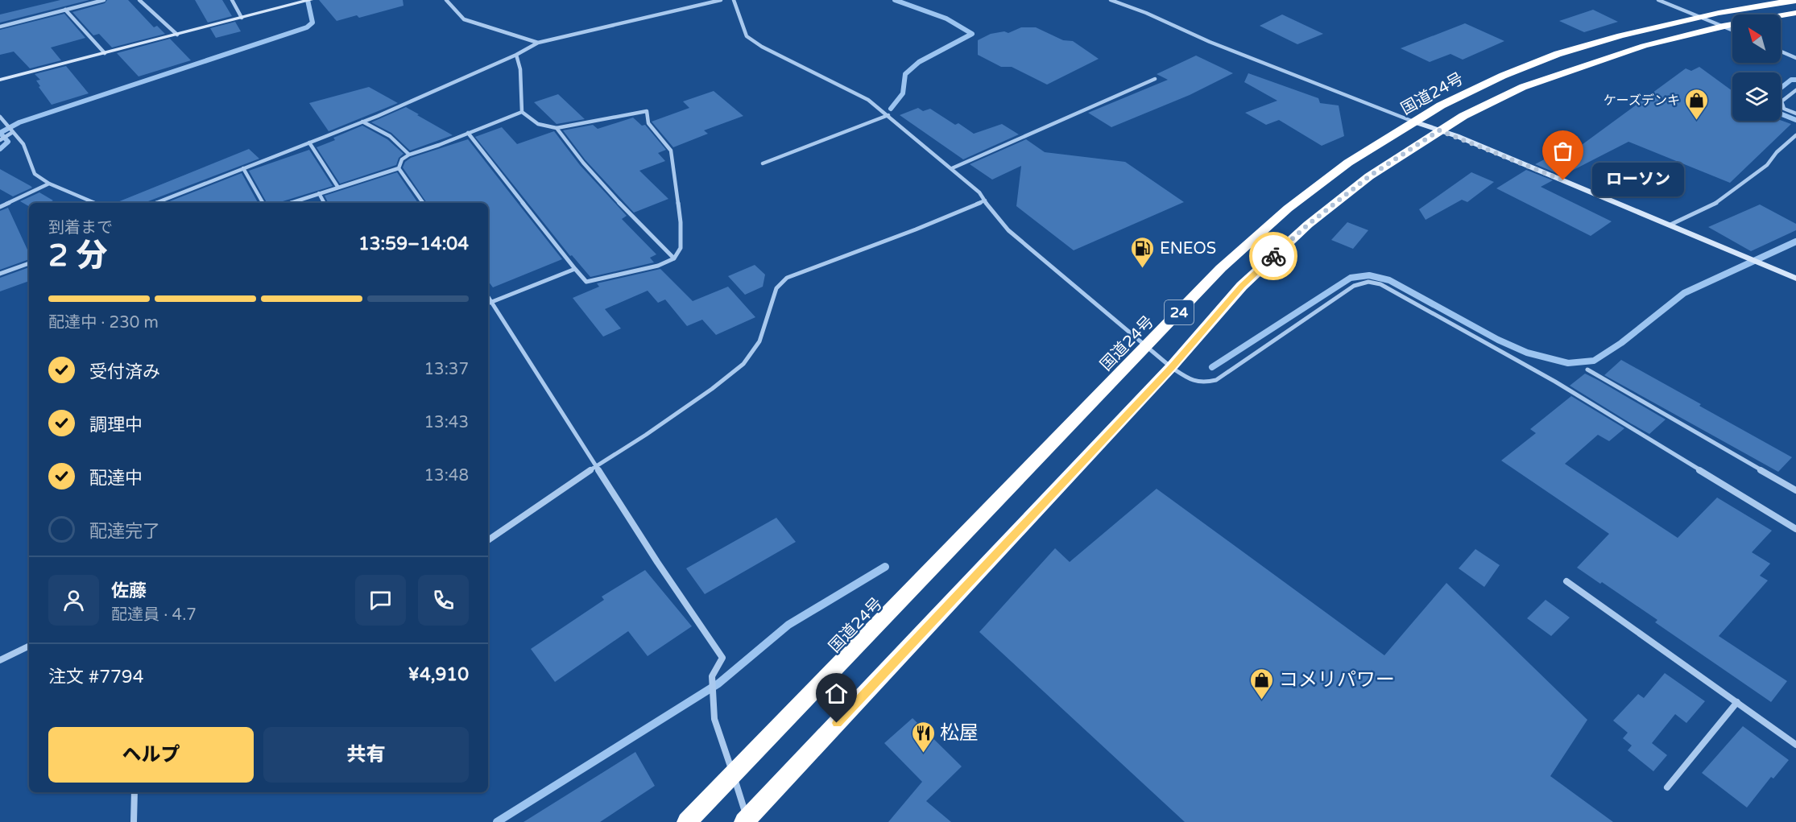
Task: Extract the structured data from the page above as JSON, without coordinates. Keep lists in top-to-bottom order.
{
  "streets": {
    "highway": ["国道24号", "24"]
  },
  "places": {
    "shop": ["ケーズデンキ", "コメリパワー"],
    "other": ["ローソン"],
    "fuel station": ["ENEOS"],
    "restaurant": ["松屋"]
  },
  "north": "top left",
  "page": {
    "bubble": "ローソン",
    "heading": ["2 分", "到着まで", "13:59–14:04"],
    "panel": [
      "佐藤",
      "配達員 · 4.7",
      "注文 #7794",
      "¥4,910"
    ],
    "bar": "配達中 · 230 m",
    "list": [
      ["受付済み", "13:37"],
      ["調理中", "13:43"],
      ["配達中", "13:48"],
      "配達完了"
    ],
    "buttons": ["ヘルプ", "共有"]
  }
}
